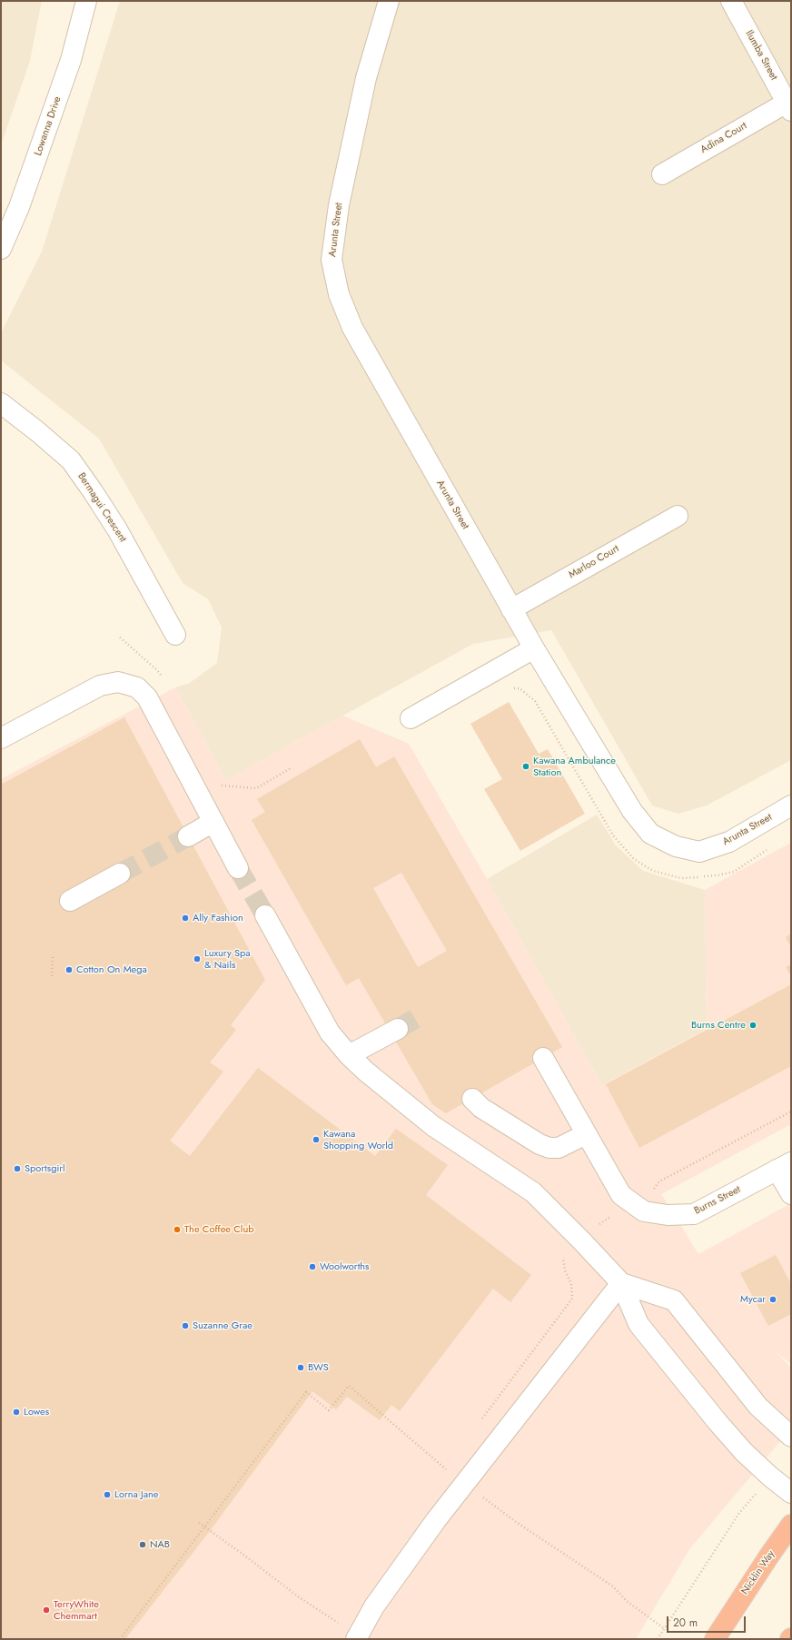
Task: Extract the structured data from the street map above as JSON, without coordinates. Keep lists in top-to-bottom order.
{
  "streets": {
    "highway": ["Nicklin Way"],
    "street": [
      "Ilumba Street",
      "Lowanna Drive",
      "Adina Court",
      "Arunta Street",
      "Bermagui Crescent",
      "Marloo Court",
      "Burns Street"
    ]
  },
  "crossings": [
    ["Ilumba Street", "Adina Court"],
    ["Arunta Street", "Marloo Court"]
  ],
  "places": [
    "Kawana Ambulance Station",
    "Ally Fashion",
    "Luxury Spa & Nails",
    "Cotton On Mega",
    "Burns Centre",
    "Kawana Shopping World",
    "Sportsgirl",
    "The Coffee Club",
    "Woolworths",
    "Mycar",
    "Suzanne Grae",
    "BWS",
    "Lowes",
    "Lorna Jane",
    "NAB",
    "TerryWhite Chemmart"
  ],
  "scale_bar": "20 m"
}
